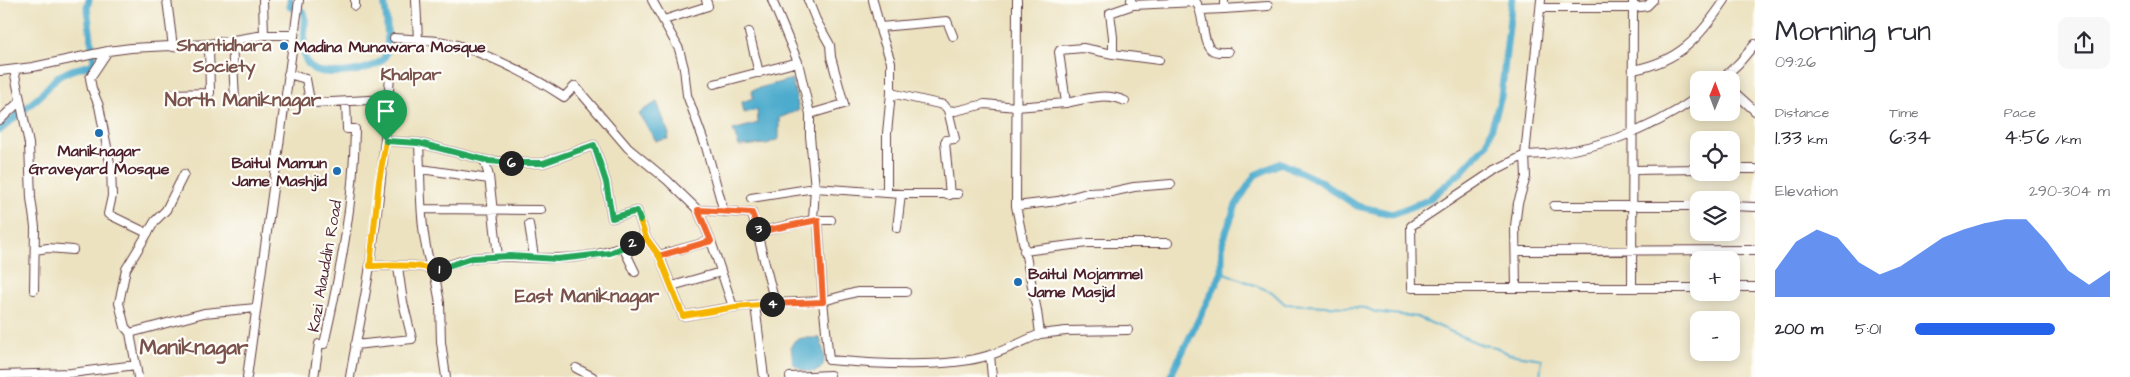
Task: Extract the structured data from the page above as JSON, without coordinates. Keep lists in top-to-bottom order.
{
  "streets": {
    "street": ["Kazi Alauddin Road"]
  },
  "districts": [
    "Shantidhara Society",
    "Khalpar",
    "North Maniknagar",
    "East Maniknagar",
    "Maniknagar"
  ],
  "places": [
    "Madina Munawara Mosque",
    "Maniknagar Graveyard Mosque",
    "Baitul Mamun Jame Mashjid",
    "Baitul Mojammel Jame Masjid"
  ],
  "north": "top",
  "page": {
    "heading": ["Morning run", "09:26"],
    "map_buttons": ["+", "−"],
    "stats": [
      ["Distance", "1.33 km"],
      ["Time", "6:34"],
      ["Pace", "4:56 /km"]
    ],
    "pins": [
      "6",
      "3",
      "2",
      "1",
      "4"
    ],
    "chart": ["Elevation", "290–304 m"],
    "list": [
      {
        "name": "200 m",
        "note": "5:01"
      }
    ]
  }
}
